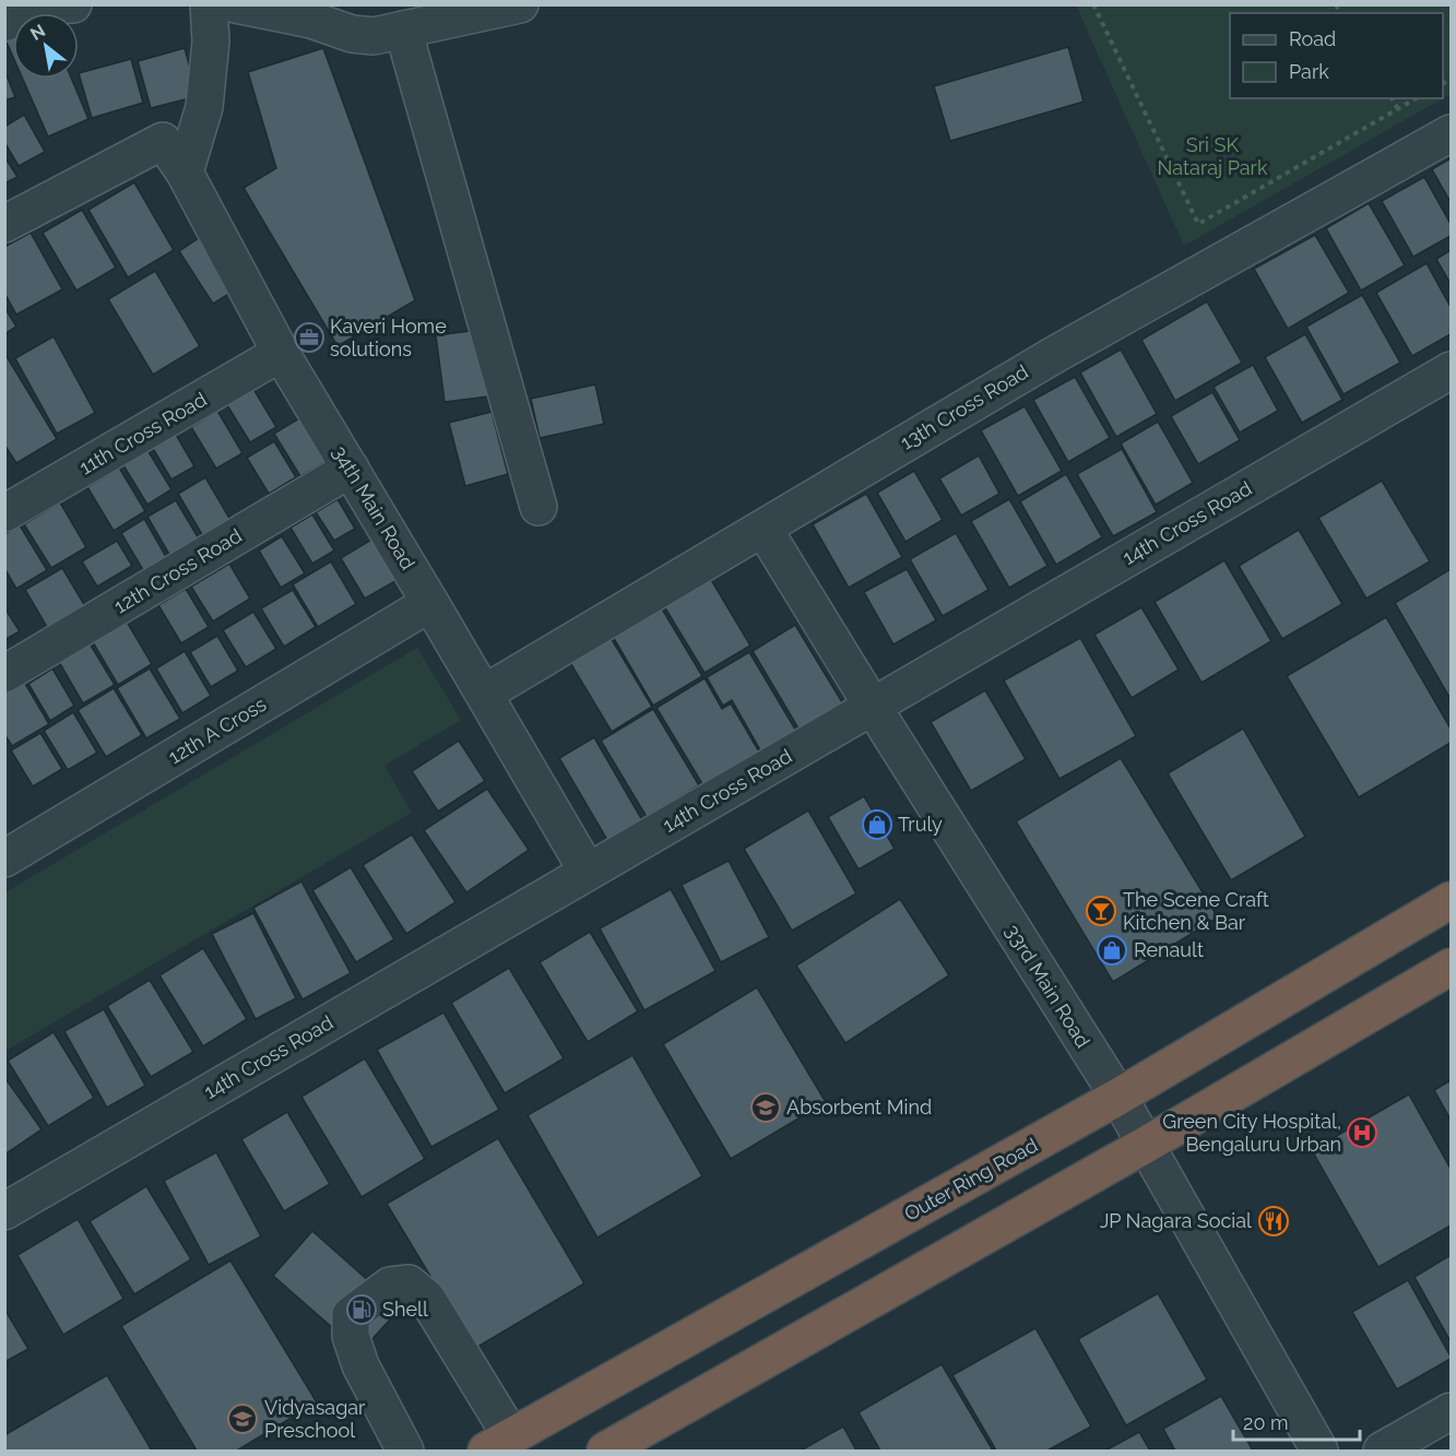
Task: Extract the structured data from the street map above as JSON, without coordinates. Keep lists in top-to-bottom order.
{
  "streets": {
    "highway": ["Outer Ring Road"],
    "street": [
      "13th Cross Road",
      "11th Cross Road",
      "34th Main Road",
      "14th Cross Road",
      "12th Cross Road",
      "12th A Cross",
      "33rd Main Road"
    ]
  },
  "crossings": [
    ["13th Cross Road", "34th Main Road"],
    ["13th Cross Road", "33rd Main Road"],
    ["11th Cross Road", "34th Main Road"],
    ["34th Main Road", "14th Cross Road"],
    ["34th Main Road", "12th Cross Road"],
    ["34th Main Road", "12th A Cross"],
    ["14th Cross Road", "33rd Main Road"],
    ["33rd Main Road", "Outer Ring Road"]
  ],
  "parks": ["Sri SK Nataraj Park"],
  "places": {
    "office": ["Kaveri Home solutions"],
    "shop": ["Truly", "Renault"],
    "bar": ["The Scene Craft Kitchen & Bar"],
    "school or university": ["Absorbent Mind", "Vidyasagar Preschool"],
    "hospital": ["Green City Hospital, Bengaluru Urban"],
    "restaurant": ["JP Nagara Social"],
    "fuel station": ["Shell"]
  },
  "legend": ["Road", "Park"],
  "scale_bar": "20 m",
  "north": "top left"
}
